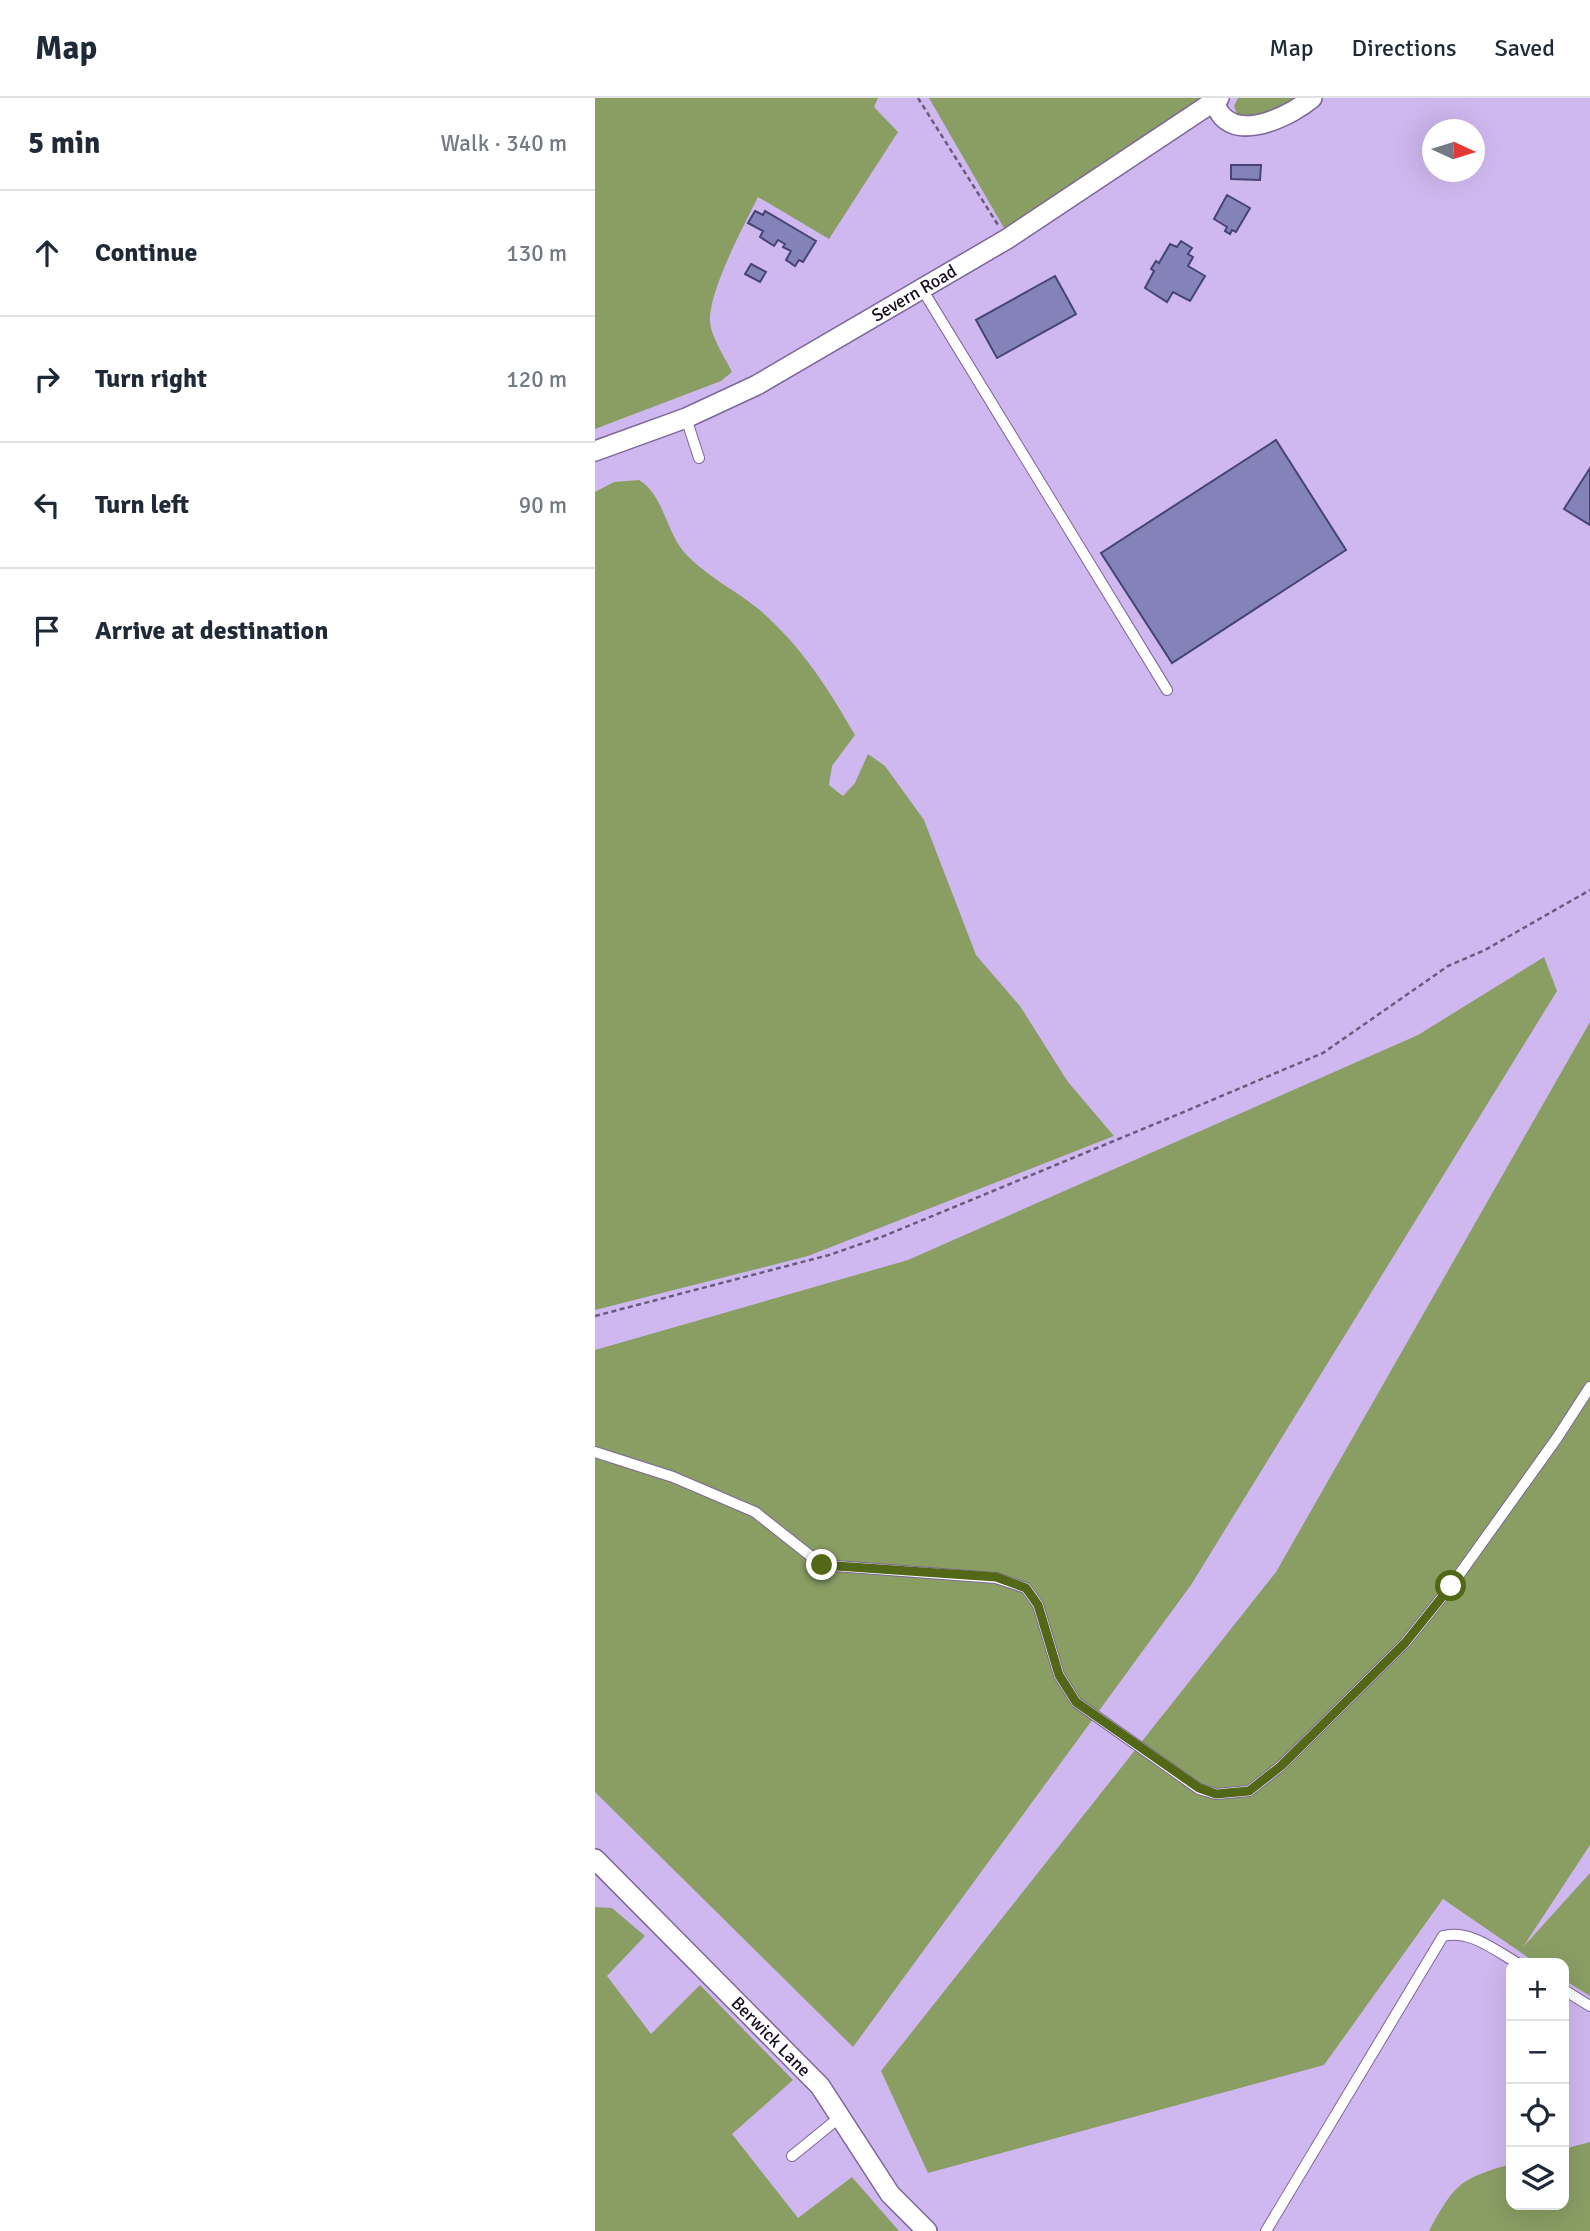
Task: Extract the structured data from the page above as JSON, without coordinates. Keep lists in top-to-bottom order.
{
  "streets": {
    "street": ["Severn Road", "Berwick Lane"]
  },
  "north": "right",
  "page": {
    "header": "Map",
    "nav": ["Map", "Directions", "Saved"],
    "heading": ["5 min", "Walk · 340 m"],
    "list": [
      ["Continue", "130 m"],
      ["Turn right", "120 m"],
      ["Turn left", "90 m"],
      "Arrive at destination"
    ],
    "map_buttons": ["+", "−"]
  }
}
